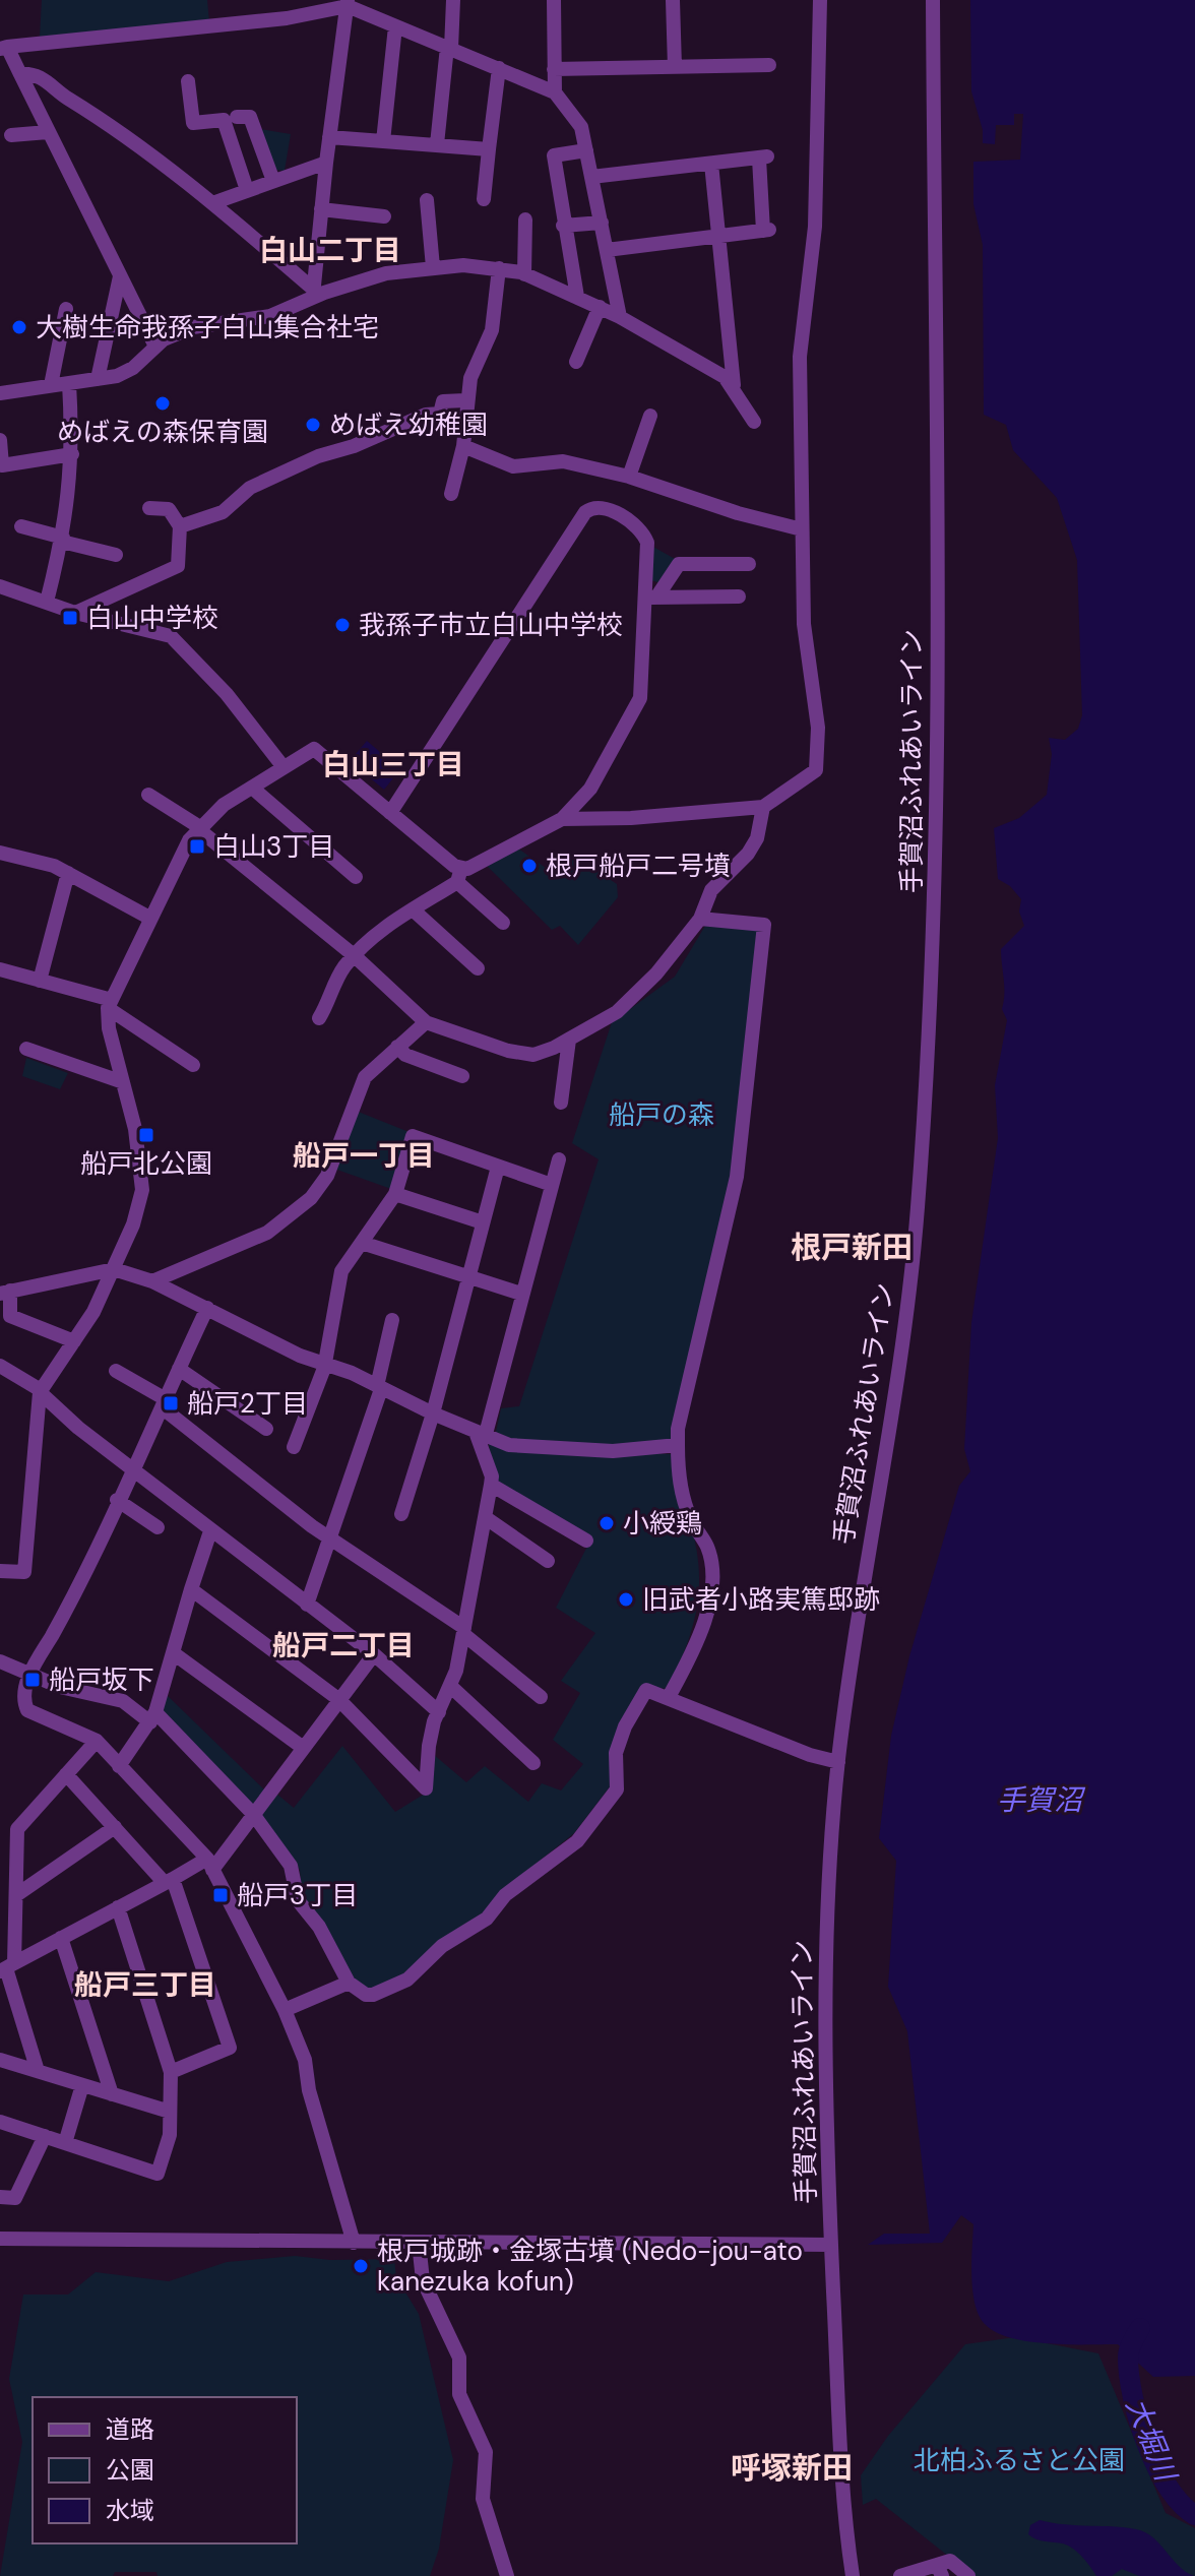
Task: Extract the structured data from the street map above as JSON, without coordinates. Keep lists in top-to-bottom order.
{
  "streets": {
    "street": ["手賀沼ふれあいライン"]
  },
  "districts": [
    "白山二丁目",
    "白山三丁目",
    "船戸一丁目",
    "根戸新田",
    "船戸二丁目",
    "船戸三丁目",
    "呼塚新田"
  ],
  "water": ["手賀沼", "大堀川"],
  "parks": ["船戸の森", "北柏ふるさと公園"],
  "places": {
    "other": [
      "大樹生命我孫子白山集合社宅",
      "めばえの森保育園",
      "めばえ幼稚園",
      "我孫子市立白山中学校",
      "根戸船戸二号墳",
      "小綬鶏",
      "旧武者小路実篤邸跡",
      "根戸城跡・金塚古墳 (Nedo-jou-ato kanezuka kofun)"
    ],
    "transit": [
      "白山中学校",
      "白山3丁目",
      "船戸北公園",
      "船戸2丁目",
      "船戸坂下",
      "船戸3丁目"
    ]
  },
  "legend": ["道路", "公園", "水域"]
}
